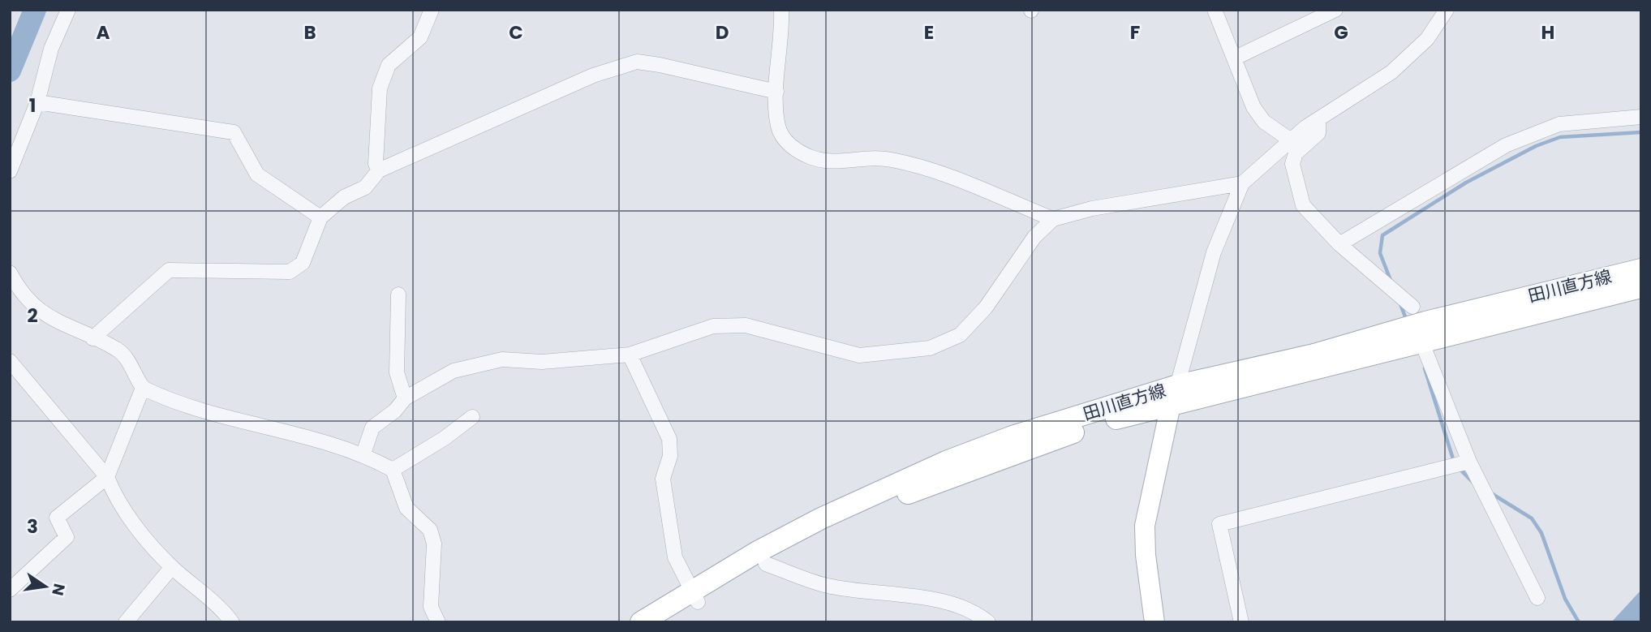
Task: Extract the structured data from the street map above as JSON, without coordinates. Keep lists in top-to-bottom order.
{
  "streets": {
    "main road": ["田川直方線"]
  },
  "north": "right",
  "grid": {
    "columns": [
      "A",
      "B",
      "C",
      "D",
      "E",
      "F",
      "G",
      "H"
    ],
    "rows": ["1", "2", "3"]
  }
}
